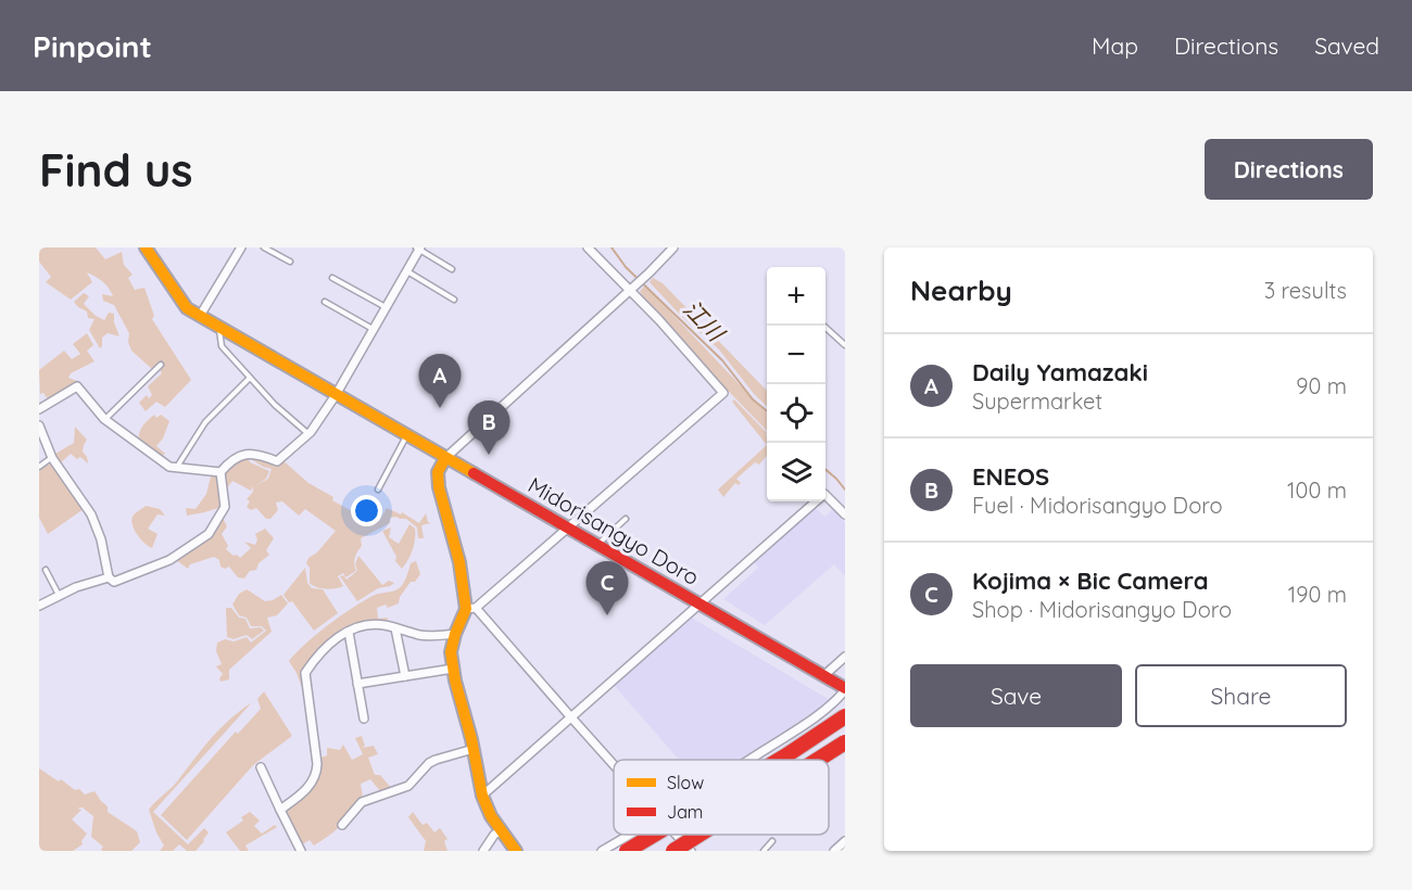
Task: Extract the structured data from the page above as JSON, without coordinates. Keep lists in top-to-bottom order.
{
  "streets": {
    "main road": ["Midorisangyo Doro"]
  },
  "water": ["江川"],
  "legend": ["Slow", "Jam"],
  "page": {
    "header": "Pinpoint",
    "nav": ["Map", "Directions", "Saved"],
    "buttons": [
      "Directions",
      ["Save", "Share"]
    ],
    "title": "Find us",
    "heading": ["Nearby", "3 results"],
    "map_buttons": ["+", "−"],
    "list": [
      {
        "mark": "A",
        "name": "Daily Yamazaki",
        "note": "Supermarket",
        "value": "90 m"
      },
      {
        "mark": "B",
        "name": "ENEOS",
        "note": "Fuel · Midorisangyo Doro",
        "value": "100 m"
      },
      {
        "mark": "C",
        "name": "Kojima × Bic Camera",
        "note": "Shop · Midorisangyo Doro",
        "value": "190 m"
      }
    ],
    "pins": ["A", "B", "C"]
  }
}
